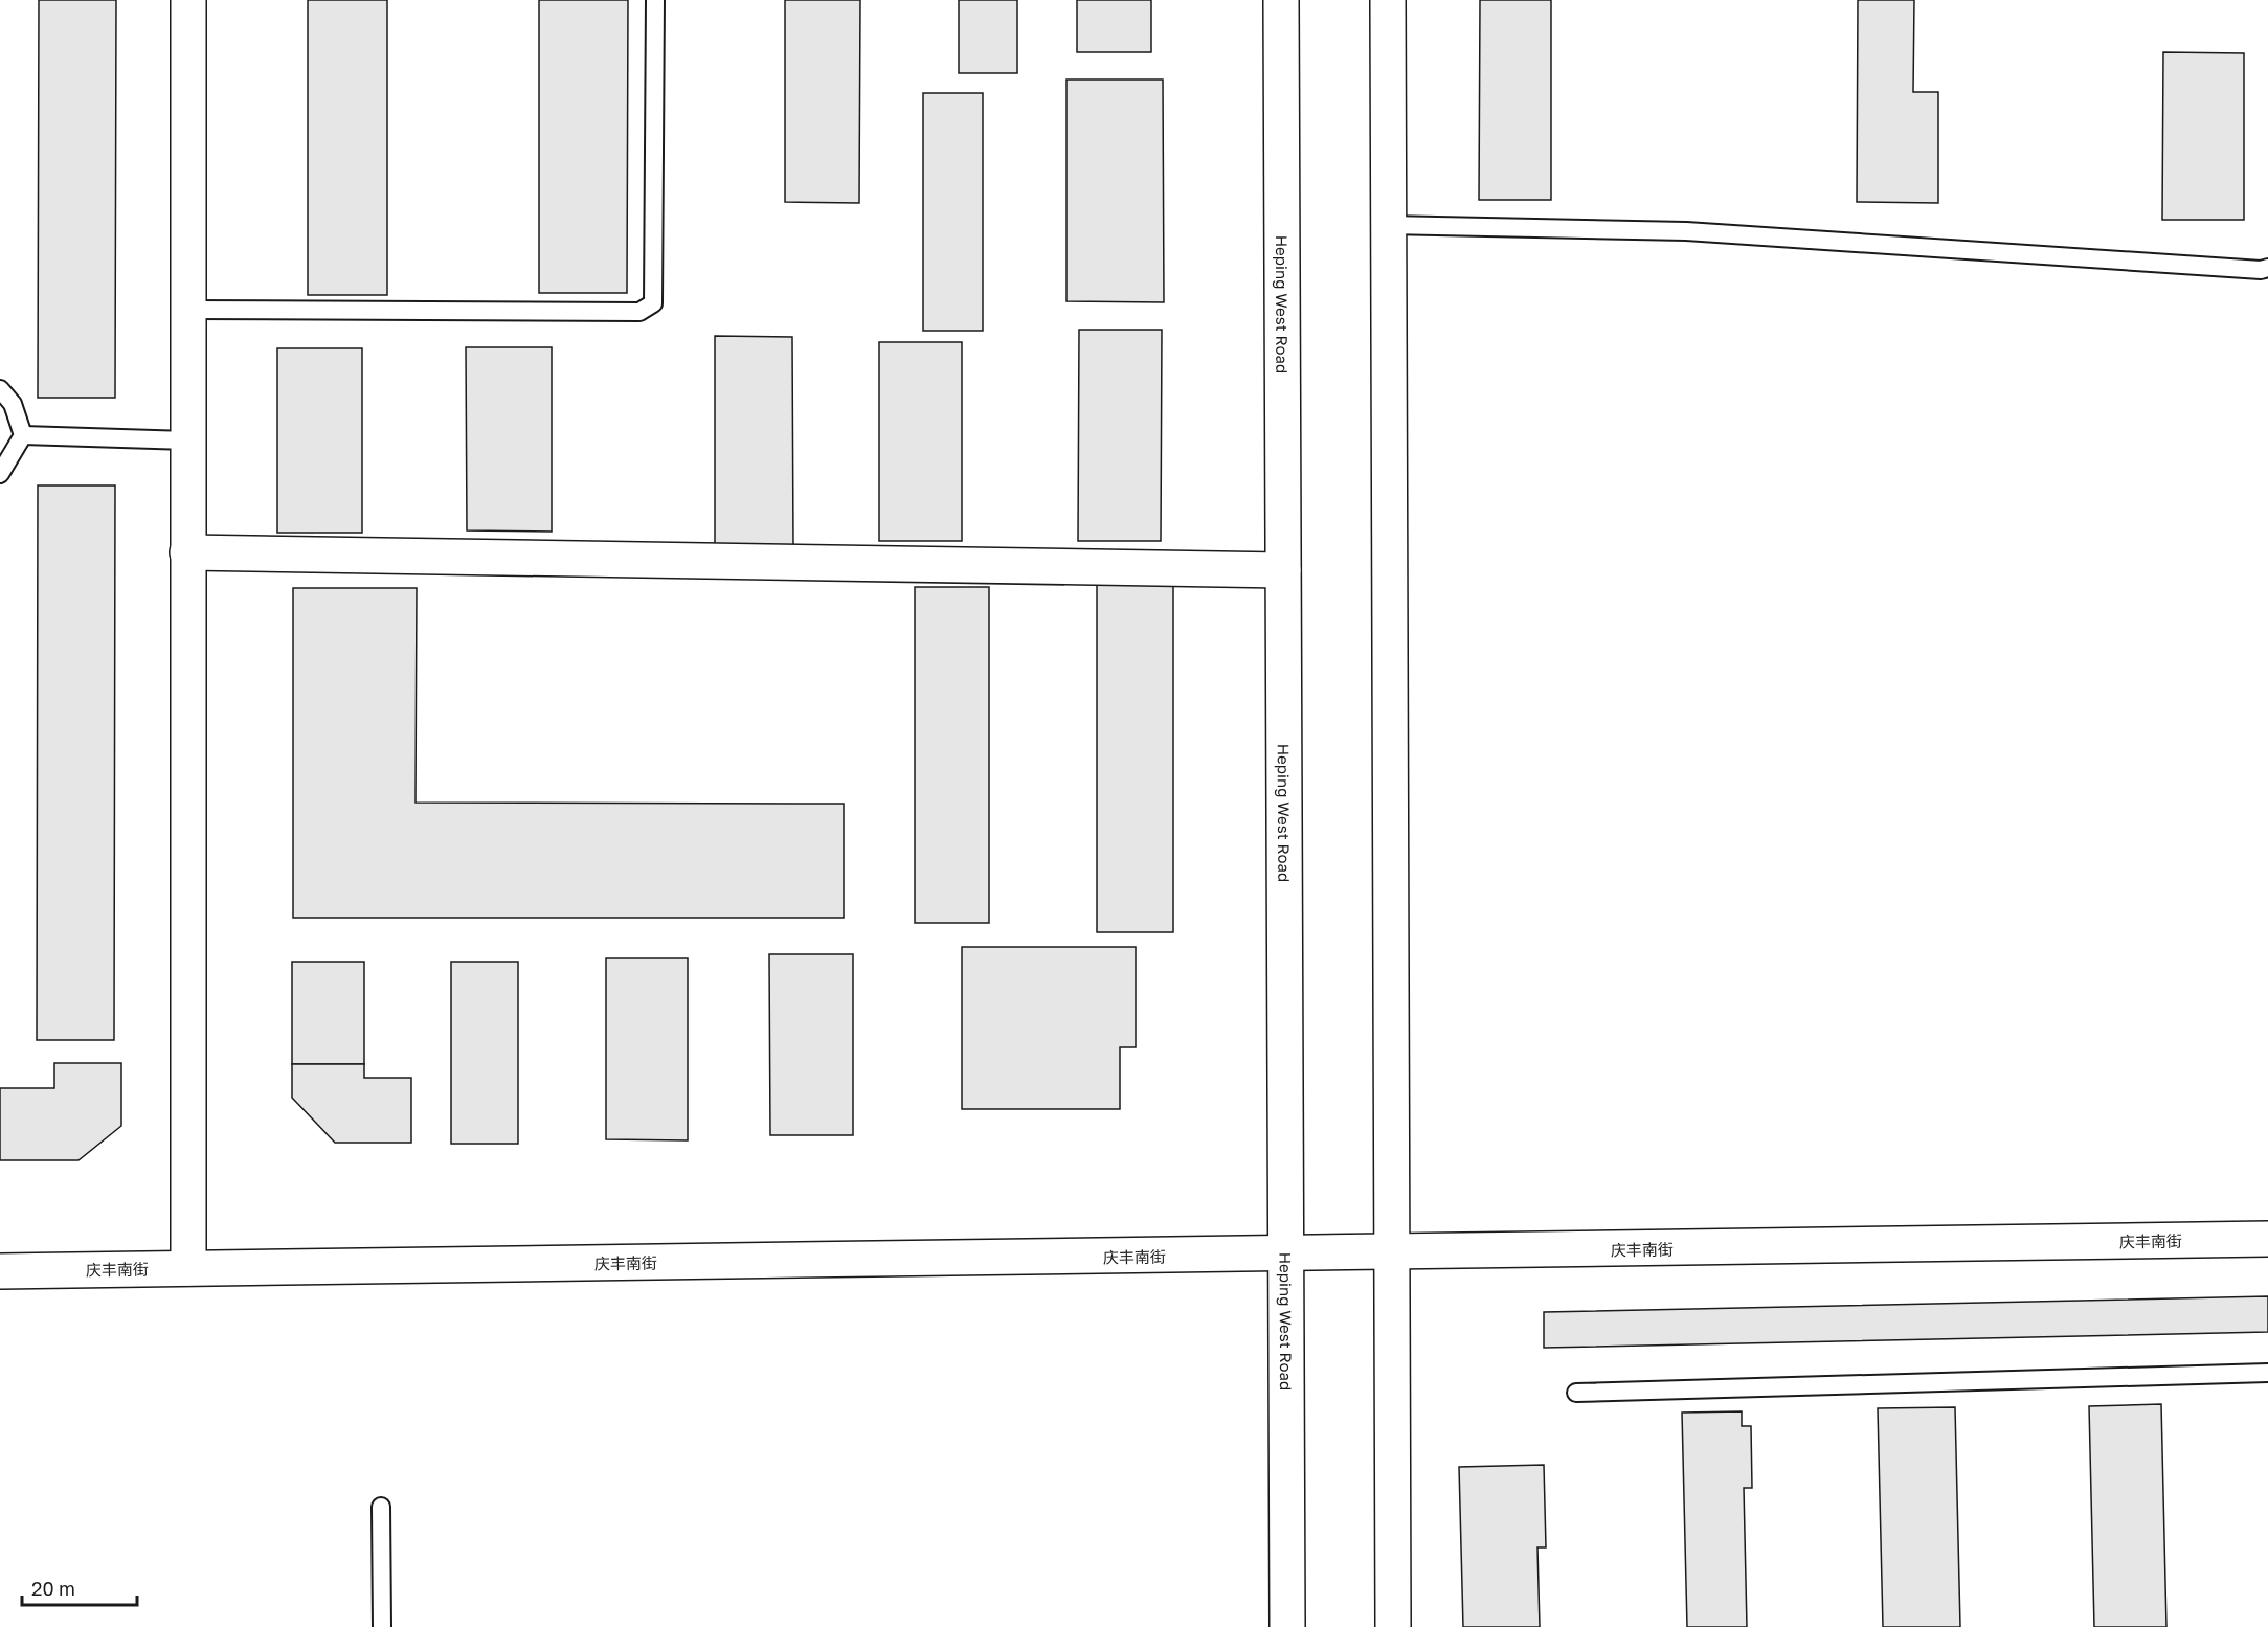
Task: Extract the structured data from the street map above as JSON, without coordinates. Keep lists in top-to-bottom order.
{
  "streets": {
    "street": ["Heping West Road", "庆丰南街"]
  },
  "crossings": [
    ["Heping West Road", "庆丰南街"]
  ],
  "scale_bar": "20 m"
}
